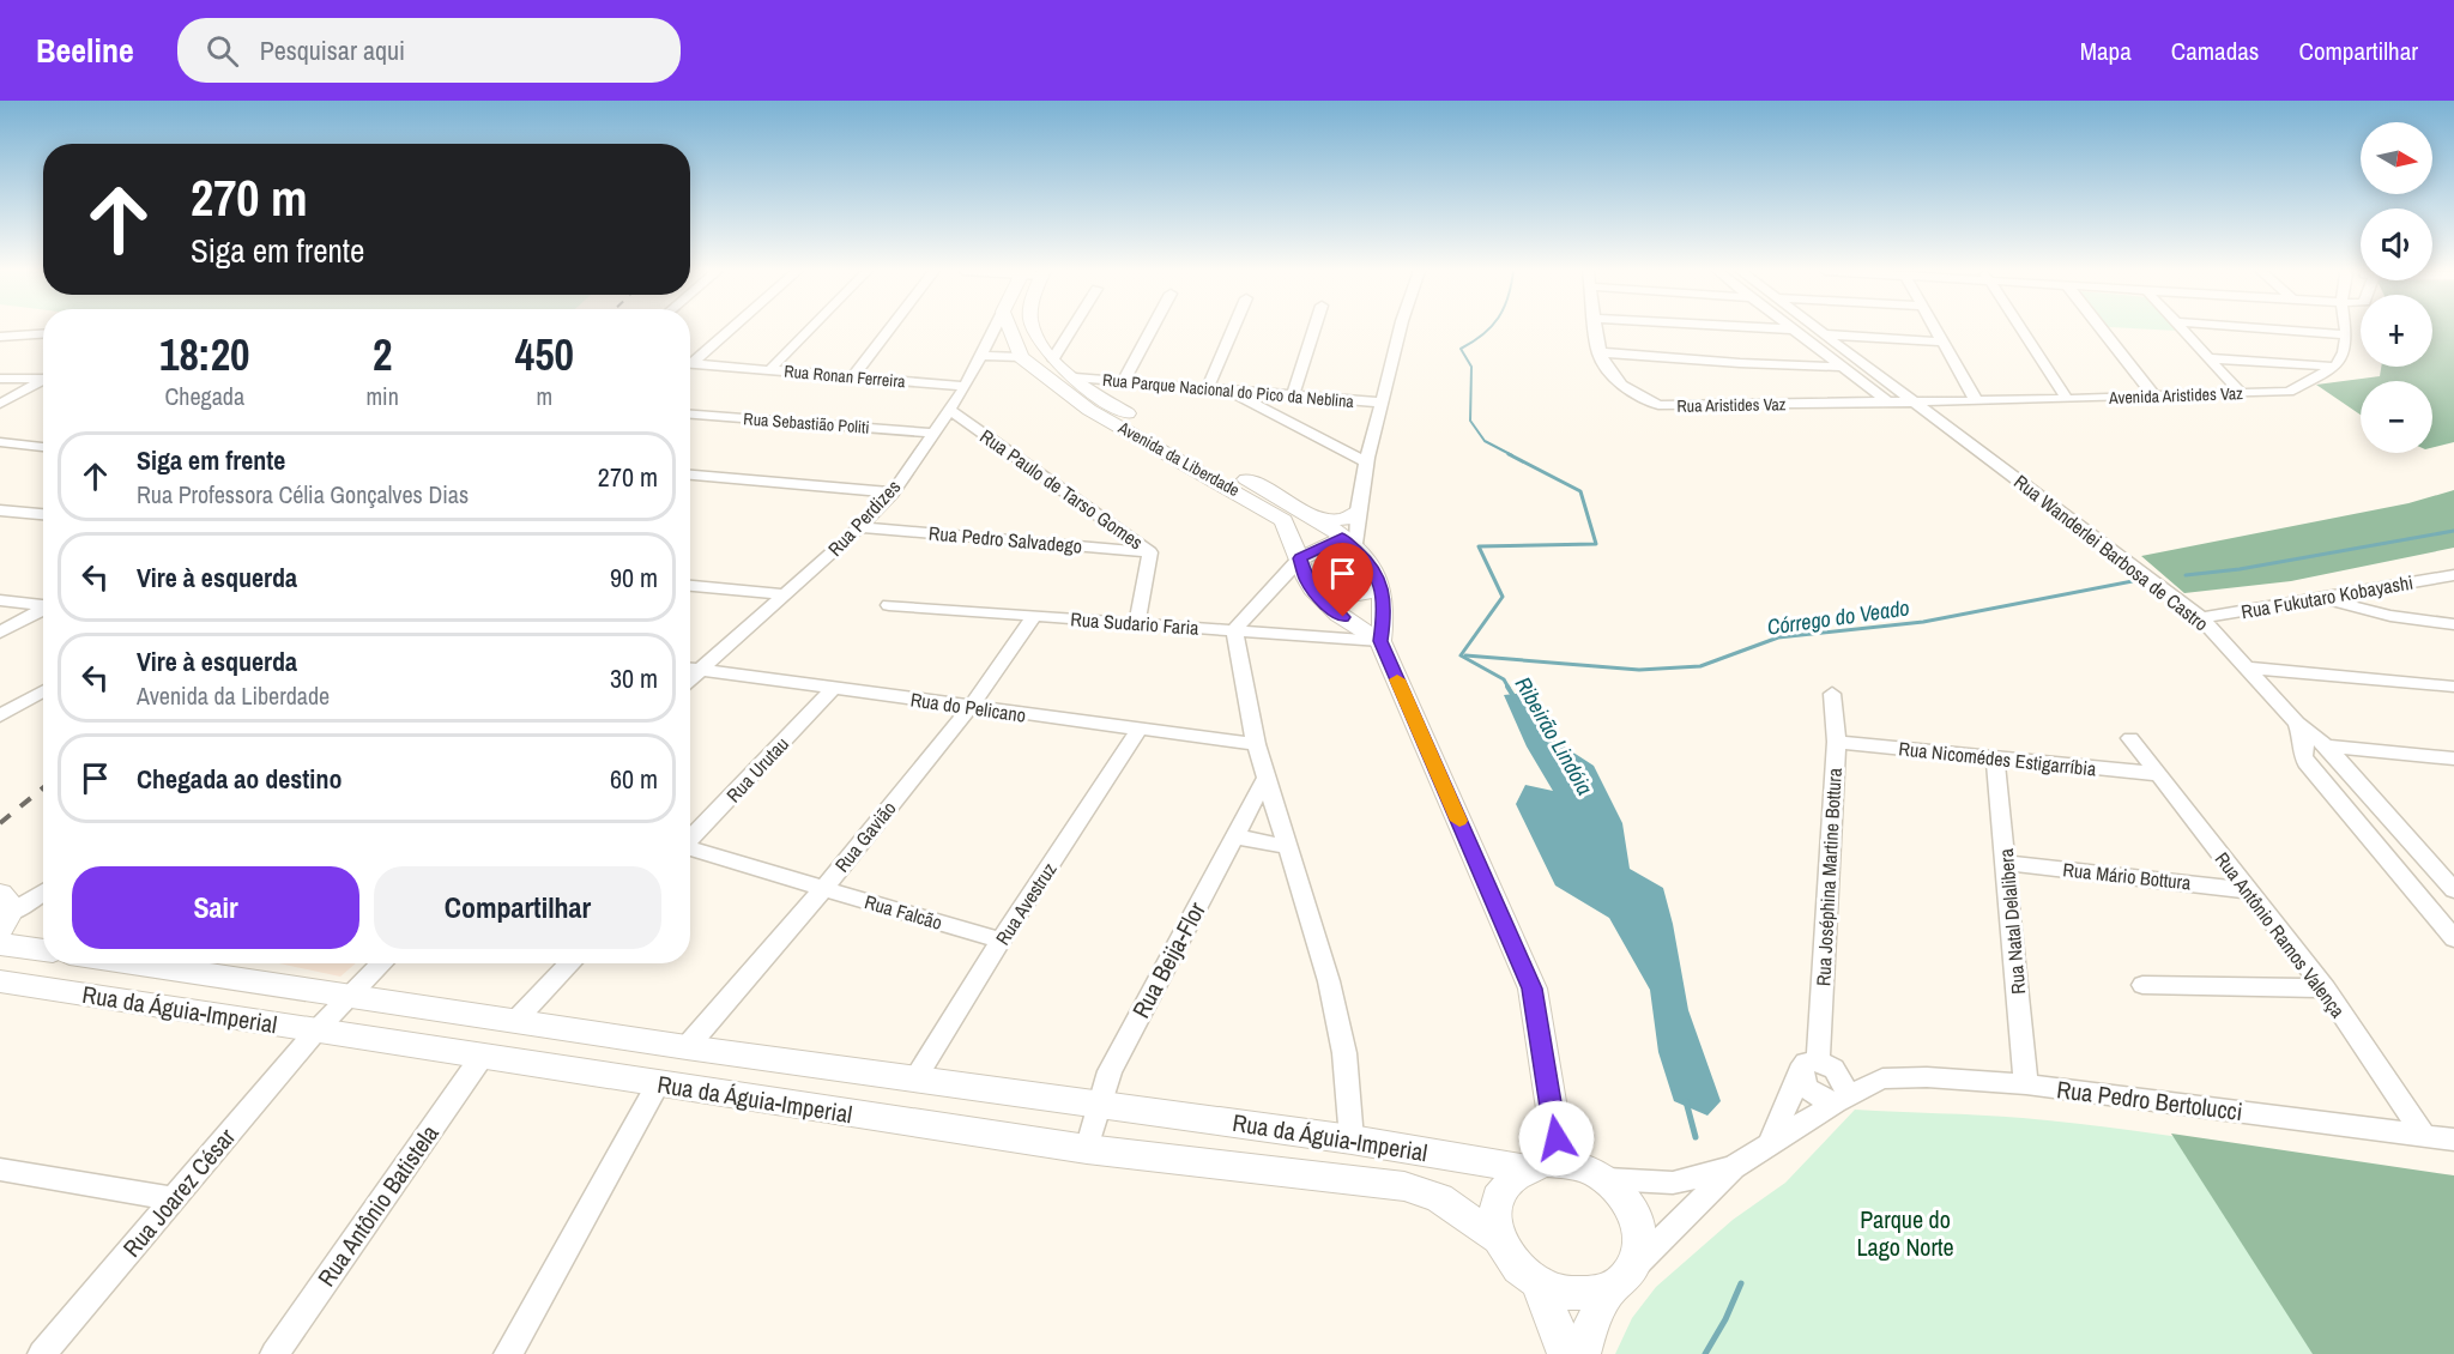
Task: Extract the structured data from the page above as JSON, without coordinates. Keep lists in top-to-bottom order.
{
  "streets": {
    "street": [
      "Rua Ronan Ferreira",
      "Rua Parque Nacional do Pico da Neblina",
      "Avenida Aristides Vaz",
      "Rua Aristides Vaz",
      "Rua Sebastião Politi",
      "Avenida da Liberdade",
      "Rua Paulo de Tarso Gomes",
      "Rua Perdizes",
      "Rua Pedro Salvadego",
      "Rua Wanderlei Barbosa de Castro",
      "Rua Fukutaro Kobayashi",
      "Rua Sudario Faria",
      "Rua do Pelicano",
      "Rua Nicomédes Estigarríbia",
      "Rua Urutau",
      "Rua Gavião",
      "Rua Mário Bottura",
      "Rua Joséphina Martine Bottura",
      "Rua Avestruz",
      "Rua Falcão",
      "Rua Natal Delalibera",
      "Rua Antônio Ramos Valença",
      "Rua Beija-Flor",
      "Rua da Águia-Imperial",
      "Rua Pedro Bertolucci",
      "Rua Joarez César",
      "Rua Antônio Batistela"
    ]
  },
  "crossings": [
    ["Rua Ronan Ferreira", "Rua Perdizes"],
    ["Rua Parque Nacional do Pico da Neblina", "Avenida da Liberdade"],
    ["Avenida Aristides Vaz", "Rua Aristides Vaz"],
    ["Avenida Aristides Vaz", "Rua Wanderlei Barbosa de Castro"],
    ["Rua Aristides Vaz", "Rua Wanderlei Barbosa de Castro"],
    ["Rua Sebastião Politi", "Rua Perdizes"],
    ["Avenida da Liberdade", "Rua Sudario Faria"],
    ["Rua Paulo de Tarso Gomes", "Rua Perdizes"],
    ["Rua Paulo de Tarso Gomes", "Rua Pedro Salvadego"],
    ["Rua Paulo de Tarso Gomes", "Rua Sudario Faria"],
    ["Rua Perdizes", "Rua Pedro Salvadego"],
    ["Rua Perdizes", "Rua do Pelicano"],
    ["Rua Wanderlei Barbosa de Castro", "Rua Fukutaro Kobayashi"],
    ["Rua Sudario Faria", "Rua Gavião"],
    ["Rua do Pelicano", "Rua Urutau"],
    ["Rua do Pelicano", "Rua Gavião"],
    ["Rua do Pelicano", "Rua Avestruz"],
    ["Rua Nicomédes Estigarríbia", "Rua Joséphina Martine Bottura"],
    ["Rua Nicomédes Estigarríbia", "Rua Natal Delalibera"],
    ["Rua Nicomédes Estigarríbia", "Rua Antônio Ramos Valença"],
    ["Rua Gavião", "Rua Falcão"],
    ["Rua Gavião", "Rua da Águia-Imperial"],
    ["Rua Mário Bottura", "Rua Natal Delalibera"],
    ["Rua Mário Bottura", "Rua Antônio Ramos Valença"],
    ["Rua Avestruz", "Rua Falcão"],
    ["Rua Avestruz", "Rua da Águia-Imperial"],
    ["Rua Natal Delalibera", "Rua Pedro Bertolucci"],
    ["Rua Antônio Ramos Valença", "Rua Pedro Bertolucci"],
    ["Rua Beija-Flor", "Rua da Águia-Imperial"],
    ["Rua da Águia-Imperial", "Rua Joarez César"],
    ["Rua da Águia-Imperial", "Rua Antônio Batistela"]
  ],
  "water": ["Córrego do Veado", "Ribeirão Lindóia"],
  "parks": ["Parque do Lago Norte"],
  "north": "right",
  "page": {
    "header": "Beeline",
    "search": "Pesquisar aqui",
    "nav": ["Mapa", "Camadas", "Compartilhar"],
    "map_buttons": ["+", "−"],
    "turn": ["270 m", "Siga em frente"],
    "eta": [
      "18:20",
      "Chegada",
      "2",
      "min",
      "450",
      "m"
    ],
    "list": [
      {
        "name": "Siga em frente",
        "note": "Rua Professora Célia Gonçalves Dias",
        "value": "270 m"
      },
      {
        "name": "Vire à esquerda",
        "value": "90 m"
      },
      {
        "name": "Vire à esquerda",
        "note": "Avenida da Liberdade",
        "value": "30 m"
      },
      {
        "name": "Chegada ao destino",
        "value": "60 m"
      }
    ],
    "buttons": ["Sair", "Compartilhar"]
  }
}
